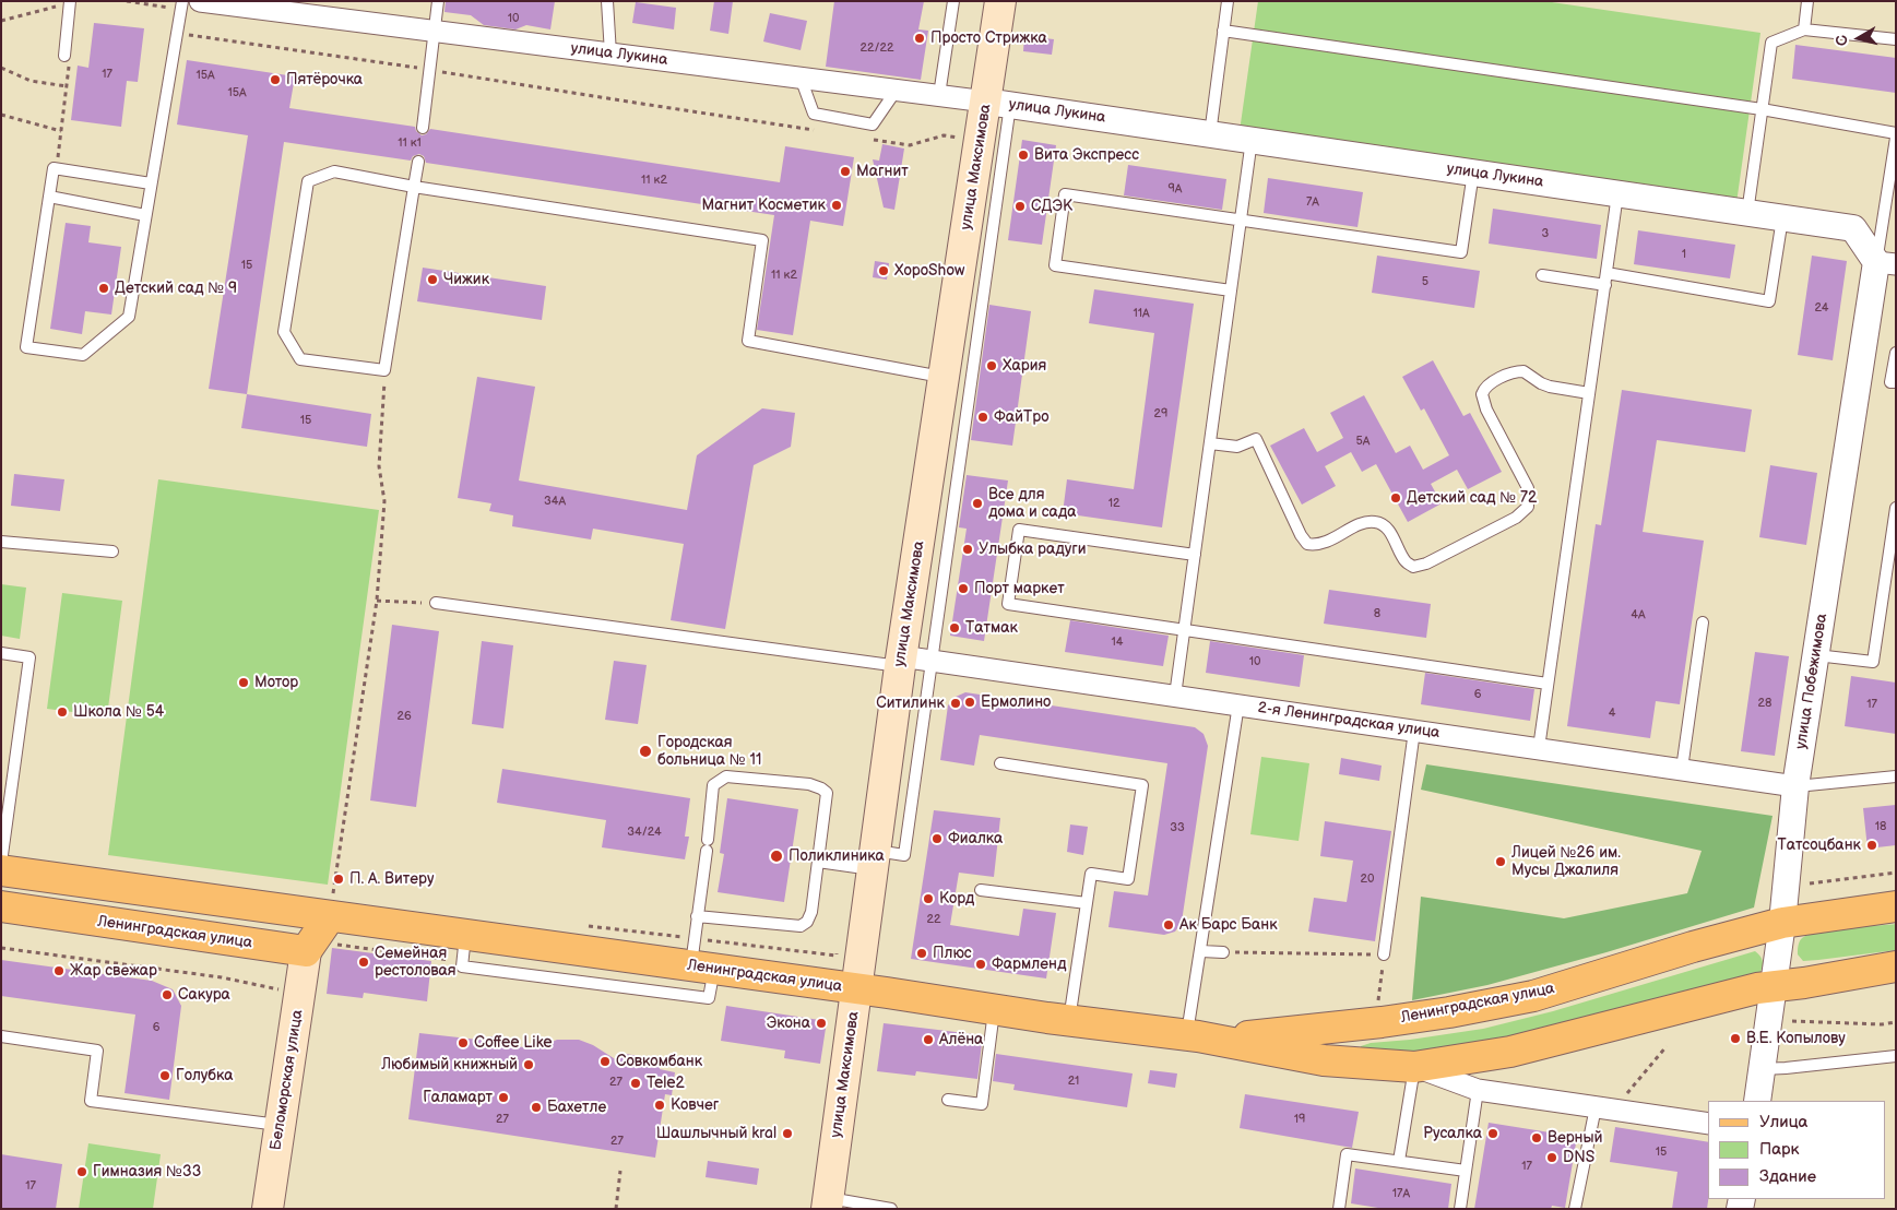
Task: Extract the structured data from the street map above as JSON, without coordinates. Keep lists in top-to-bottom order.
{
  "streets": {
    "main road": ["улица Максимова", "Ленинградская улица", "Беломорская улица"],
    "street": ["улица Лукина", "улица Побежимова", "2-я Ленинградская улица"]
  },
  "crossings": [
    ["улица Лукина", "улица Максимова"],
    ["улица Лукина", "улица Побежимова"],
    ["улица Максимова", "2-я Ленинградская улица"],
    ["улица Максимова", "Ленинградская улица"],
    ["улица Побежимова", "2-я Ленинградская улица"],
    ["улица Побежимова", "Ленинградская улица"],
    ["Ленинградская улица", "Беломорская улица"]
  ],
  "places": [
    "Просто Стрижка",
    "Пятёрочка",
    "Вита Экспресс",
    "Магнит",
    "Магнит Косметик",
    "СДЭК",
    "ХороShow",
    "Чижик",
    "Детский сад № 9",
    "Хария",
    "ФайТро",
    "Детский сад № 72",
    "Все для дома и сада",
    "Улыбка радуги",
    "Порт маркет",
    "Татмак",
    "Мотор",
    "Ермолино",
    "Ситилинк",
    "Школа № 54",
    "Городская больница № 11",
    "Фиалка",
    "Татсоцбанк",
    "Поликлиника",
    "Лицей №26 им. Мусы Джалиля",
    "П. А. Витеру",
    "Корд",
    "Ак Барс Банк",
    "Плюс",
    "Семейная рестоловая",
    "Фармленд",
    "Жар свежар",
    "Сакура",
    "Экона",
    "В.Е. Копылову",
    "Алёна",
    "Coffee Like",
    "Совкомбанк",
    "Любимый книжный",
    "Голубка",
    "Tele2",
    "Галамарт",
    "Ковчег",
    "Бахетле",
    "Шашлычный kral",
    "Русалка",
    "Верный",
    "DNS",
    "Гимназия №33"
  ],
  "house_numbers": [
    "10",
    "22/22",
    "17",
    "15А",
    "15А",
    "11 к1",
    "11 к2",
    "9А",
    "7А",
    "3",
    "1",
    "15",
    "11 к2",
    "5",
    "24",
    "11А",
    "29",
    "15",
    "5А",
    "34А",
    "12",
    "8",
    "4А",
    "14",
    "10",
    "6",
    "28",
    "17",
    "4",
    "26",
    "18",
    "33",
    "34/24",
    "20",
    "22",
    "6",
    "21",
    "27",
    "27",
    "19",
    "27",
    "15",
    "17",
    "17",
    "17А"
  ],
  "legend": ["Улица", "Парк", "Здание"],
  "north": "left"
}
